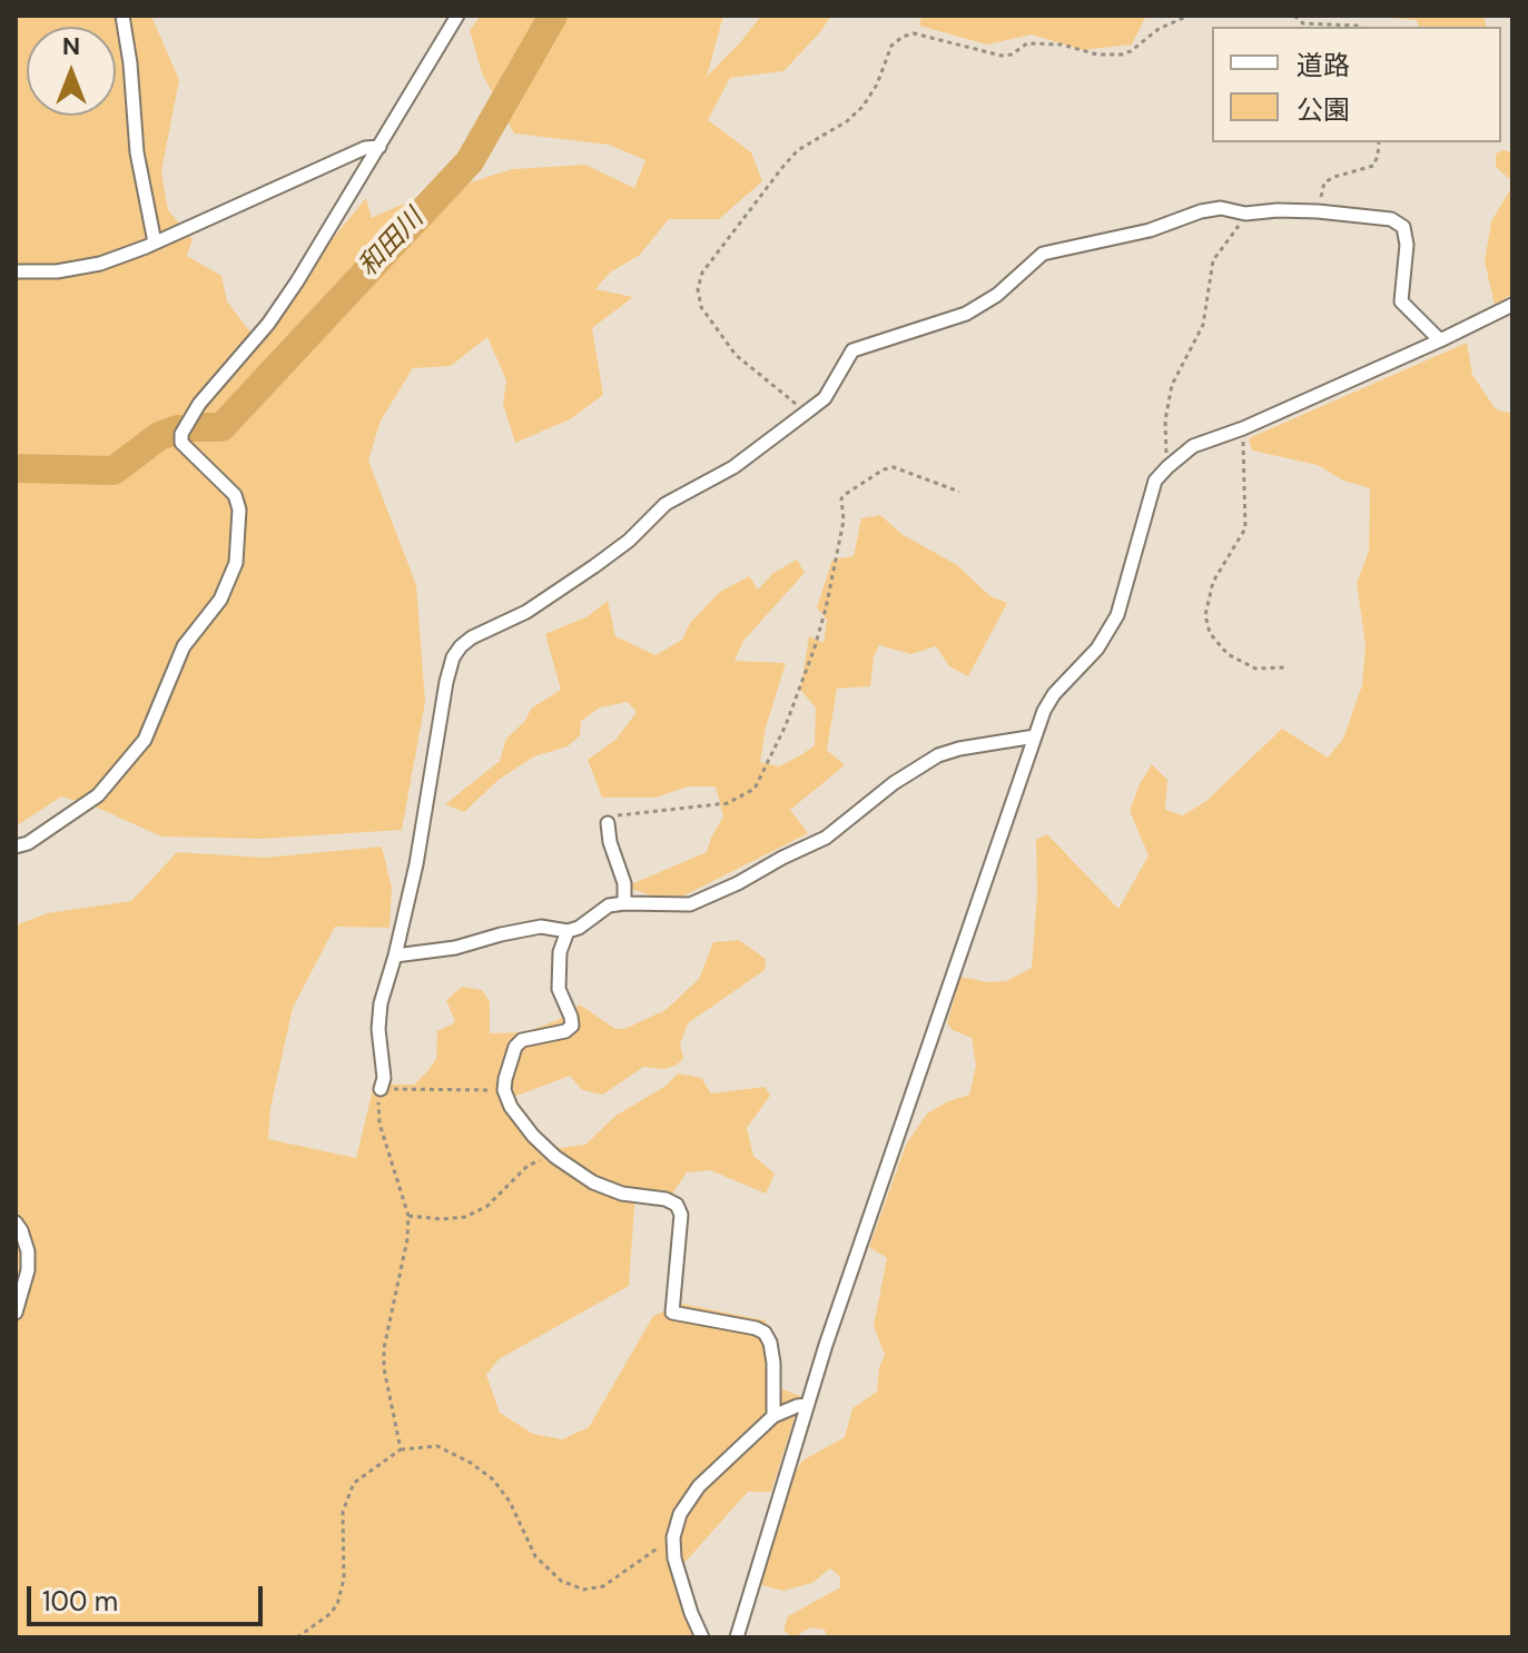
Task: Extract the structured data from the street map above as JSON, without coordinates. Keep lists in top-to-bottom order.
{
  "water": ["和田川"],
  "legend": ["道路", "公園"],
  "scale_bar": "100 m",
  "north": "top"
}
